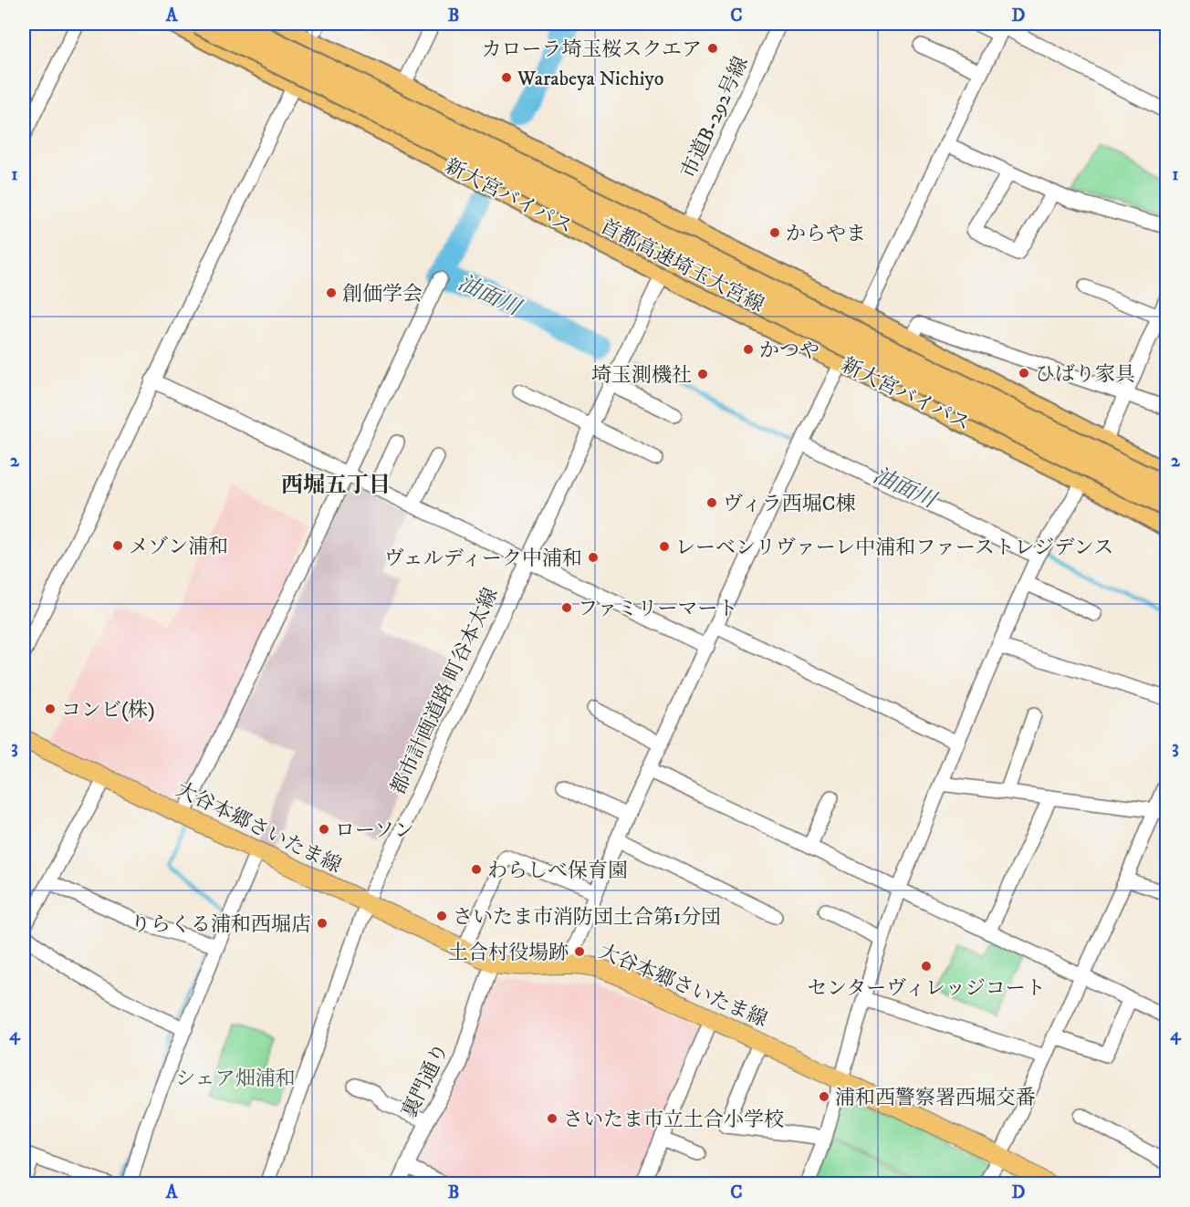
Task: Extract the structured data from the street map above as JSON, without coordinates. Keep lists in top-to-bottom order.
{
  "streets": {
    "highway": ["新大宮バイパス", "首都高速埼玉大宮線"],
    "main road": ["大谷本郷さいたま線"],
    "street": ["市道B-292号線", "都市計画道路 町谷本太線", "裏門通り"]
  },
  "crossings": [
    ["市道B-292号線", "都市計画道路 町谷本太線"],
    ["新大宮バイパス", "都市計画道路 町谷本太線"],
    ["都市計画道路 町谷本太線", "大谷本郷さいたま線"],
    ["大谷本郷さいたま線", "裏門通り"]
  ],
  "districts": ["西堀五丁目"],
  "water": ["油面川"],
  "parks": ["シェア畑浦和"],
  "places": [
    "カローラ埼玉桜スクエア",
    "Warabeya Nichiyo",
    "からやま",
    "創価学会",
    "かつや",
    "ひばり家具",
    "埼玉測機社",
    "ヴィラ西堀C棟",
    "メゾン浦和",
    "レーベンリヴァーレ中浦和ファーストレジデンス",
    "ヴェルディーク中浦和",
    "ファミリーマート",
    "コンビ(株)",
    "ローソン",
    "わらしべ保育園",
    "さいたま市消防団土合第1分団",
    "りらくる浦和西堀店",
    "土合村役場跡",
    "センターヴィレッジコート",
    "浦和西警察署西堀交番",
    "さいたま市立土合小学校"
  ],
  "grid": {
    "columns": [
      "A",
      "B",
      "C",
      "D"
    ],
    "rows": [
      "1",
      "2",
      "3",
      "4"
    ]
  }
}
